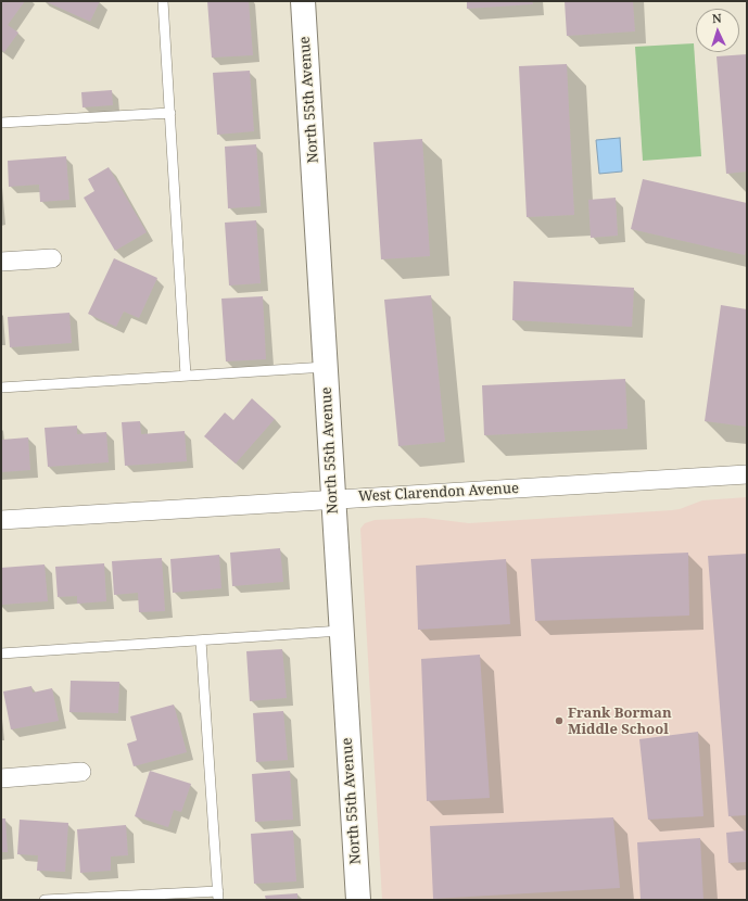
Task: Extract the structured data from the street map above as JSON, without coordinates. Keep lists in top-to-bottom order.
{
  "streets": {
    "street": ["North 55th Avenue", "West Clarendon Avenue"]
  },
  "crossings": [
    ["North 55th Avenue", "West Clarendon Avenue"]
  ],
  "places": ["Frank Borman Middle School"],
  "north": "top"
}
